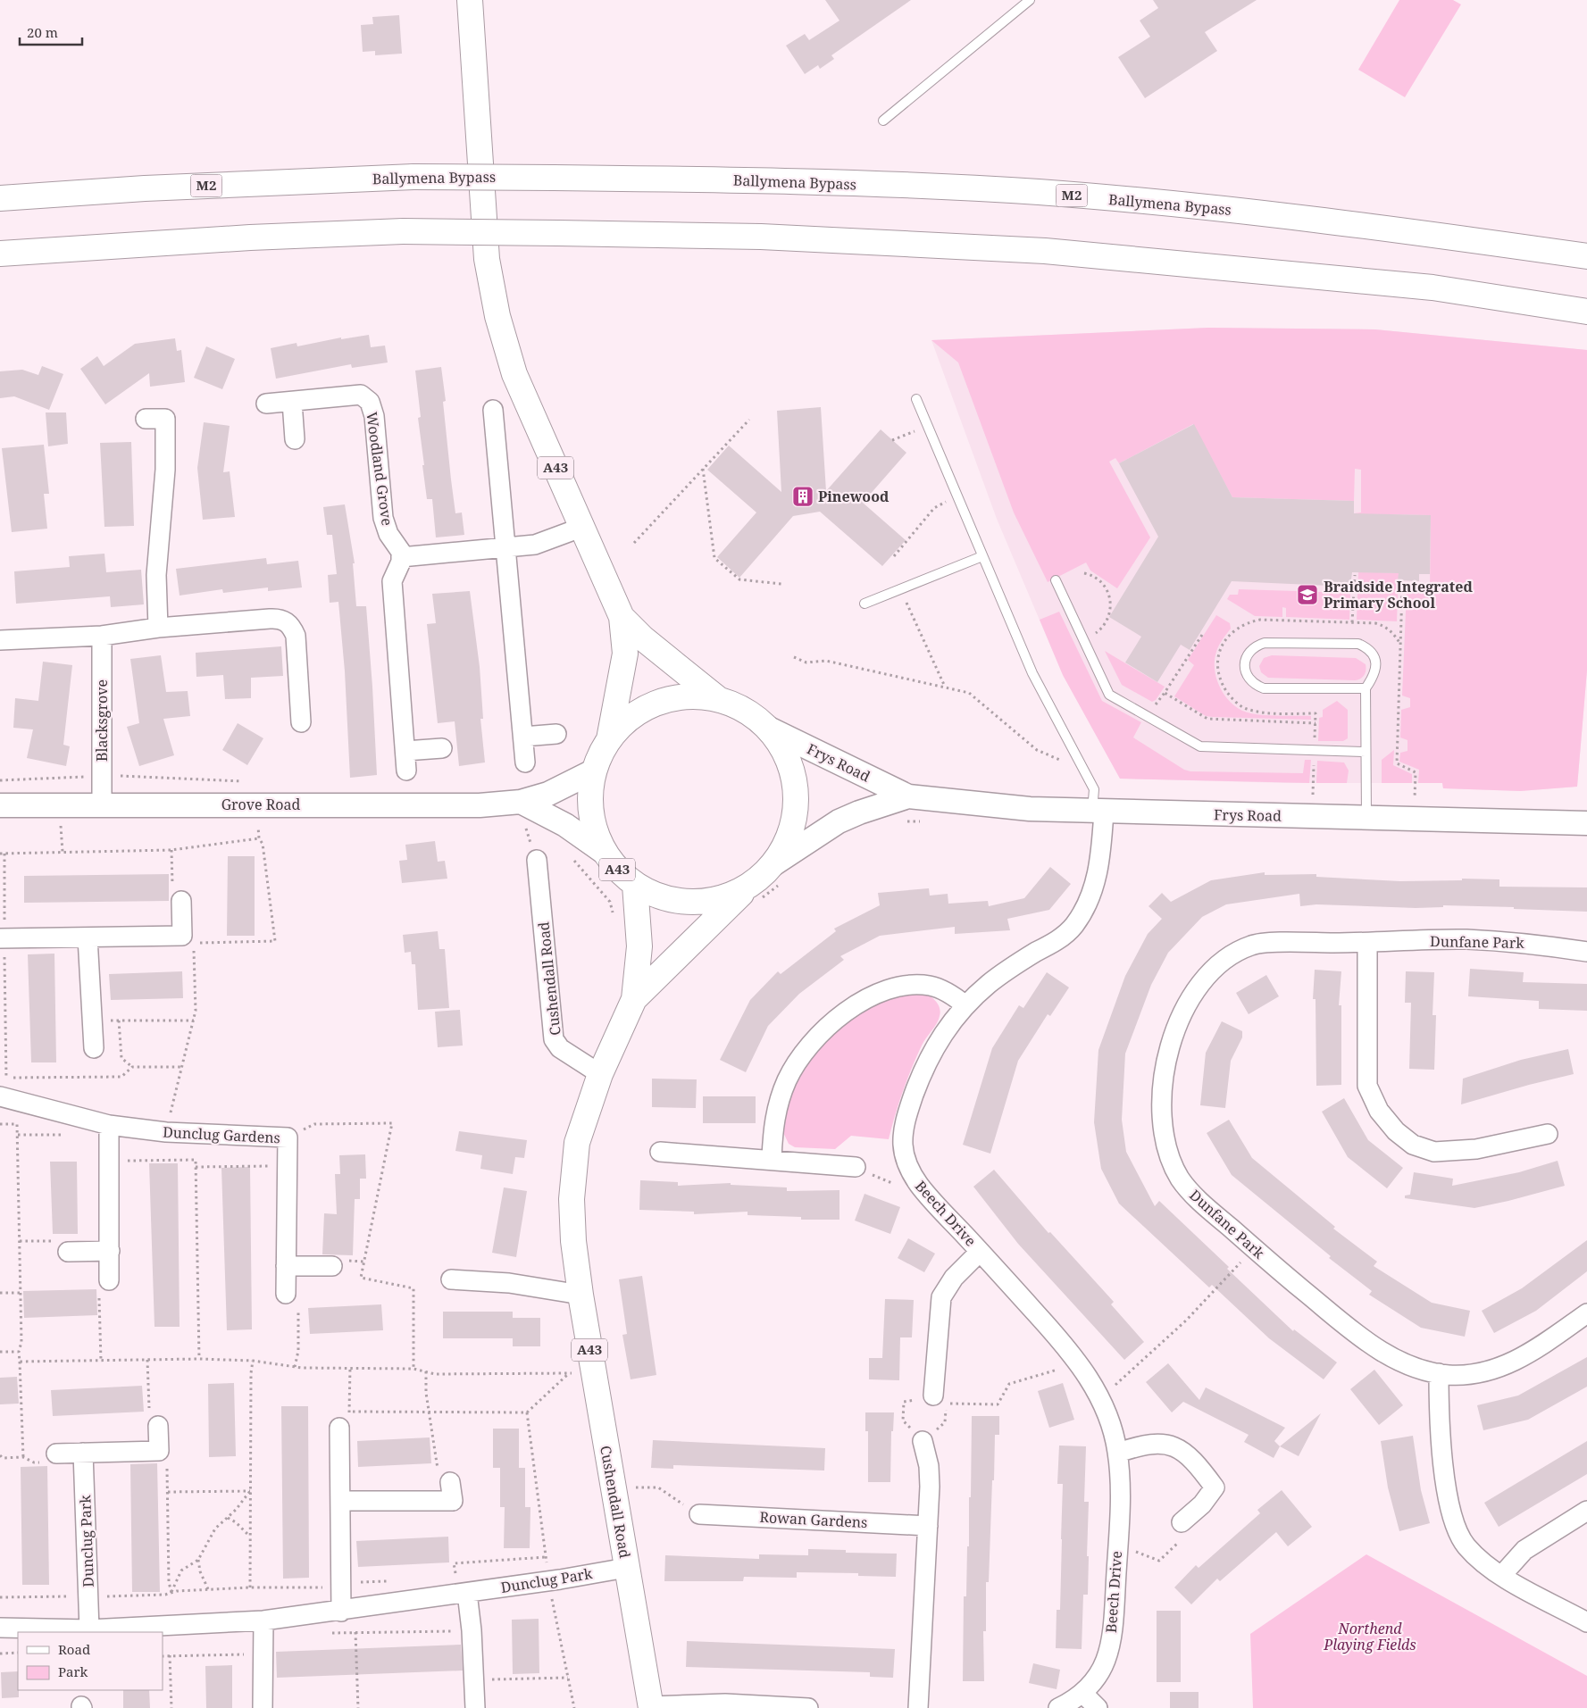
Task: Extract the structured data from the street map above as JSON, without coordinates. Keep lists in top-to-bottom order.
{
  "streets": {
    "main road": [
      "Ballymena Bypass",
      "M2",
      "A43",
      "Cushendall Road"
    ],
    "street": [
      "Woodland Grove",
      "Blacksgrove",
      "Frys Road",
      "Grove Road",
      "Dunfane Park",
      "Dunclug Gardens",
      "Beech Drive",
      "Rowan Gardens",
      "Dunclug Park"
    ]
  },
  "crossings": [
    ["A43", "Frys Road"],
    ["A43", "Grove Road"],
    ["A43", "Cushendall Road"],
    ["Blacksgrove", "Grove Road"],
    ["Frys Road", "Beech Drive"],
    ["Cushendall Road", "Dunclug Park"]
  ],
  "parks": ["Northend Playing Fields"],
  "places": {
    "building": ["Pinewood"],
    "school or university": ["Braidside Integrated Primary School"]
  },
  "legend": ["Road", "Park"],
  "scale_bar": "20 m"
}
